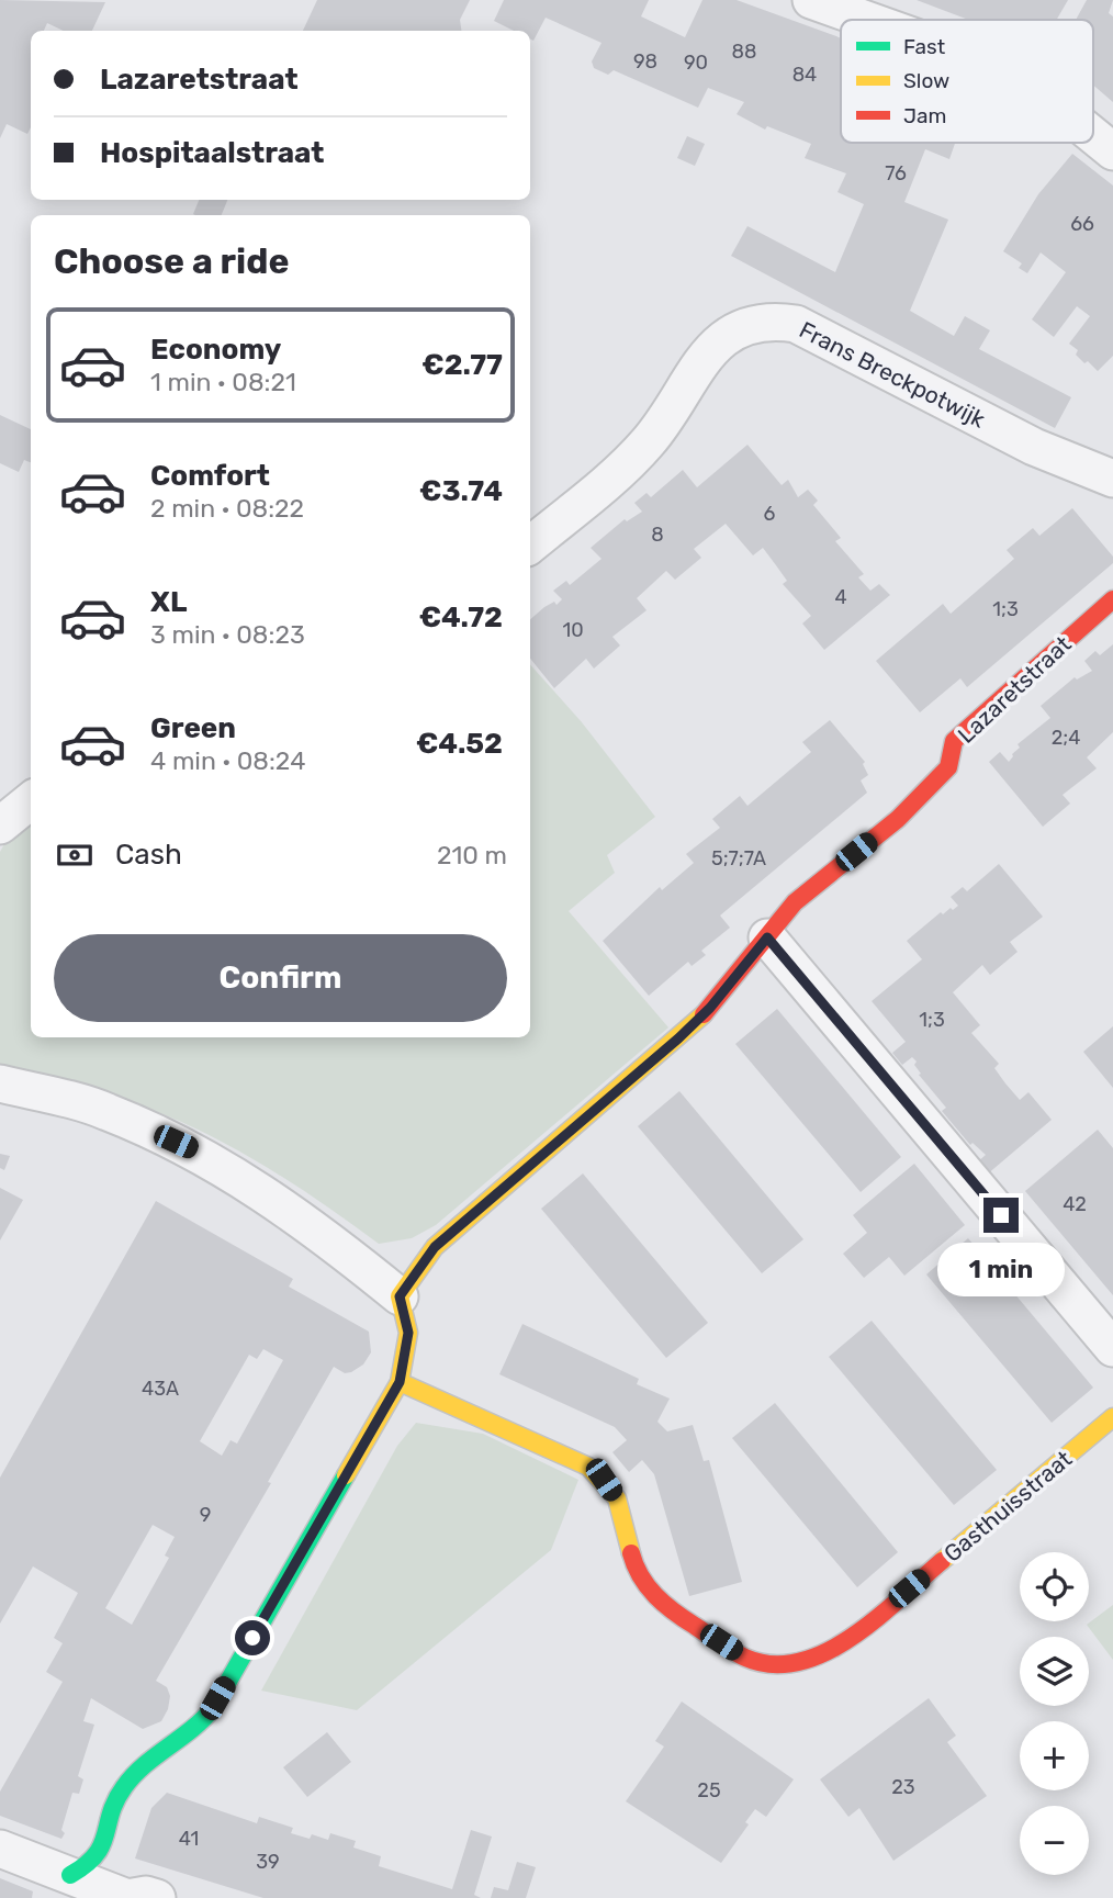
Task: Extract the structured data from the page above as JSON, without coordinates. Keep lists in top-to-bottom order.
{
  "streets": {
    "street": ["Frans Breckpotwijk", "Lazaretstraat", "Gasthuisstraat"]
  },
  "house_numbers": [
    "88",
    "98",
    "90",
    "84",
    "76",
    "66",
    "6",
    "8",
    "4",
    "1;3",
    "10",
    "2;4",
    "5;7;7A",
    "1;3",
    "42",
    "43A",
    "9",
    "23",
    "25",
    "41",
    "39"
  ],
  "legend": ["Fast", "Slow", "Jam"],
  "page": {
    "banner": ["Lazaretstraat", "Hospitaalstraat"],
    "heading": "Choose a ride",
    "list": [
      {
        "name": "Economy",
        "note": "1 min · 08:21",
        "value": "€2.77"
      },
      {
        "name": "Comfort",
        "note": "2 min · 08:22",
        "value": "€3.74"
      },
      {
        "name": "XL",
        "note": "3 min · 08:23",
        "value": "€4.72"
      },
      {
        "name": "Green",
        "note": "4 min · 08:24",
        "value": "€4.52"
      }
    ],
    "pay": ["Cash", "210 m"],
    "buttons": "Confirm",
    "bubble": "1 min",
    "map_buttons": ["+", "−"]
  }
}
